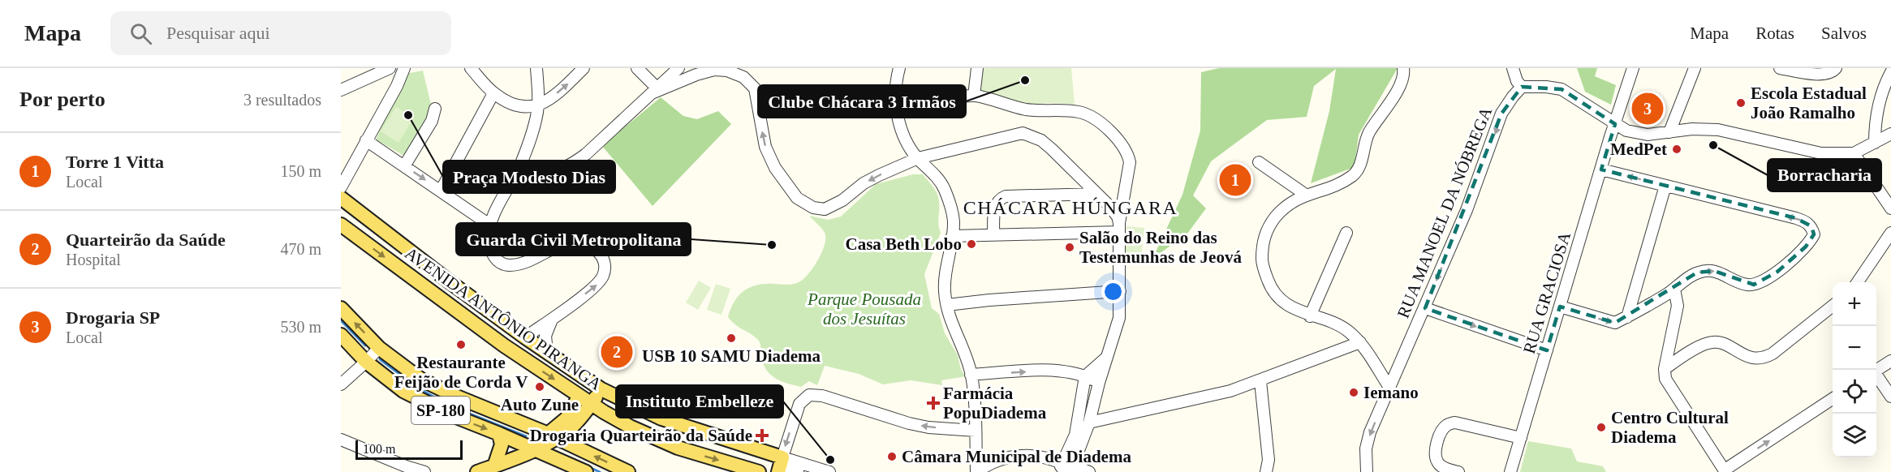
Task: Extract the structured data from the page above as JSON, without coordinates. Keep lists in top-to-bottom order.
{
  "streets": {
    "main road": ["AVENIDA ANTÔNIO PIRANGA", "SP-180"],
    "street": ["RUA MANOEL DA NÓBREGA", "RUA GRACIOSA"]
  },
  "one_way": ["RUA MANOEL DA NÓBREGA"],
  "districts": ["CHÁCARA HÚNGARA"],
  "parks": ["Parque Pousada dos Jesuítas"],
  "places": {
    "other": [
      "Clube Chácara 3 Irmãos",
      "Escola Estadual João Ramalho",
      "Praça Modesto Dias",
      "Borracharia",
      "MedPet",
      "Casa Beth Lobo",
      "Guarda Civil Metropolitana",
      "Salão do Reino das Testemunhas de Jeová",
      "USB 10 SAMU Diadema",
      "Restaurante Feijão de Corda V",
      "Auto Zune",
      "Iemano",
      "Centro Cultural Diadema",
      "Câmara Municipal de Diadema",
      "Instituto Embelleze"
    ],
    "health": ["Farmácia PopuDiadema", "Drogaria Quarteirão da Saúde"]
  },
  "scale_bar": "100 m",
  "page": {
    "header": "Mapa",
    "search": "Pesquisar aqui",
    "nav": ["Mapa", "Rotas", "Salvos"],
    "heading": ["Por perto", "3 resultados"],
    "pins": ["3", "1", "2"],
    "list": [
      {
        "mark": "1",
        "name": "Torre 1 Vitta",
        "note": "Local",
        "value": "150 m"
      },
      {
        "mark": "2",
        "name": "Quarteirão da Saúde",
        "note": "Hospital",
        "value": "470 m"
      },
      {
        "mark": "3",
        "name": "Drogaria SP",
        "note": "Local",
        "value": "530 m"
      }
    ],
    "map_buttons": ["+", "−"],
    "scale": "100 m"
  }
}
